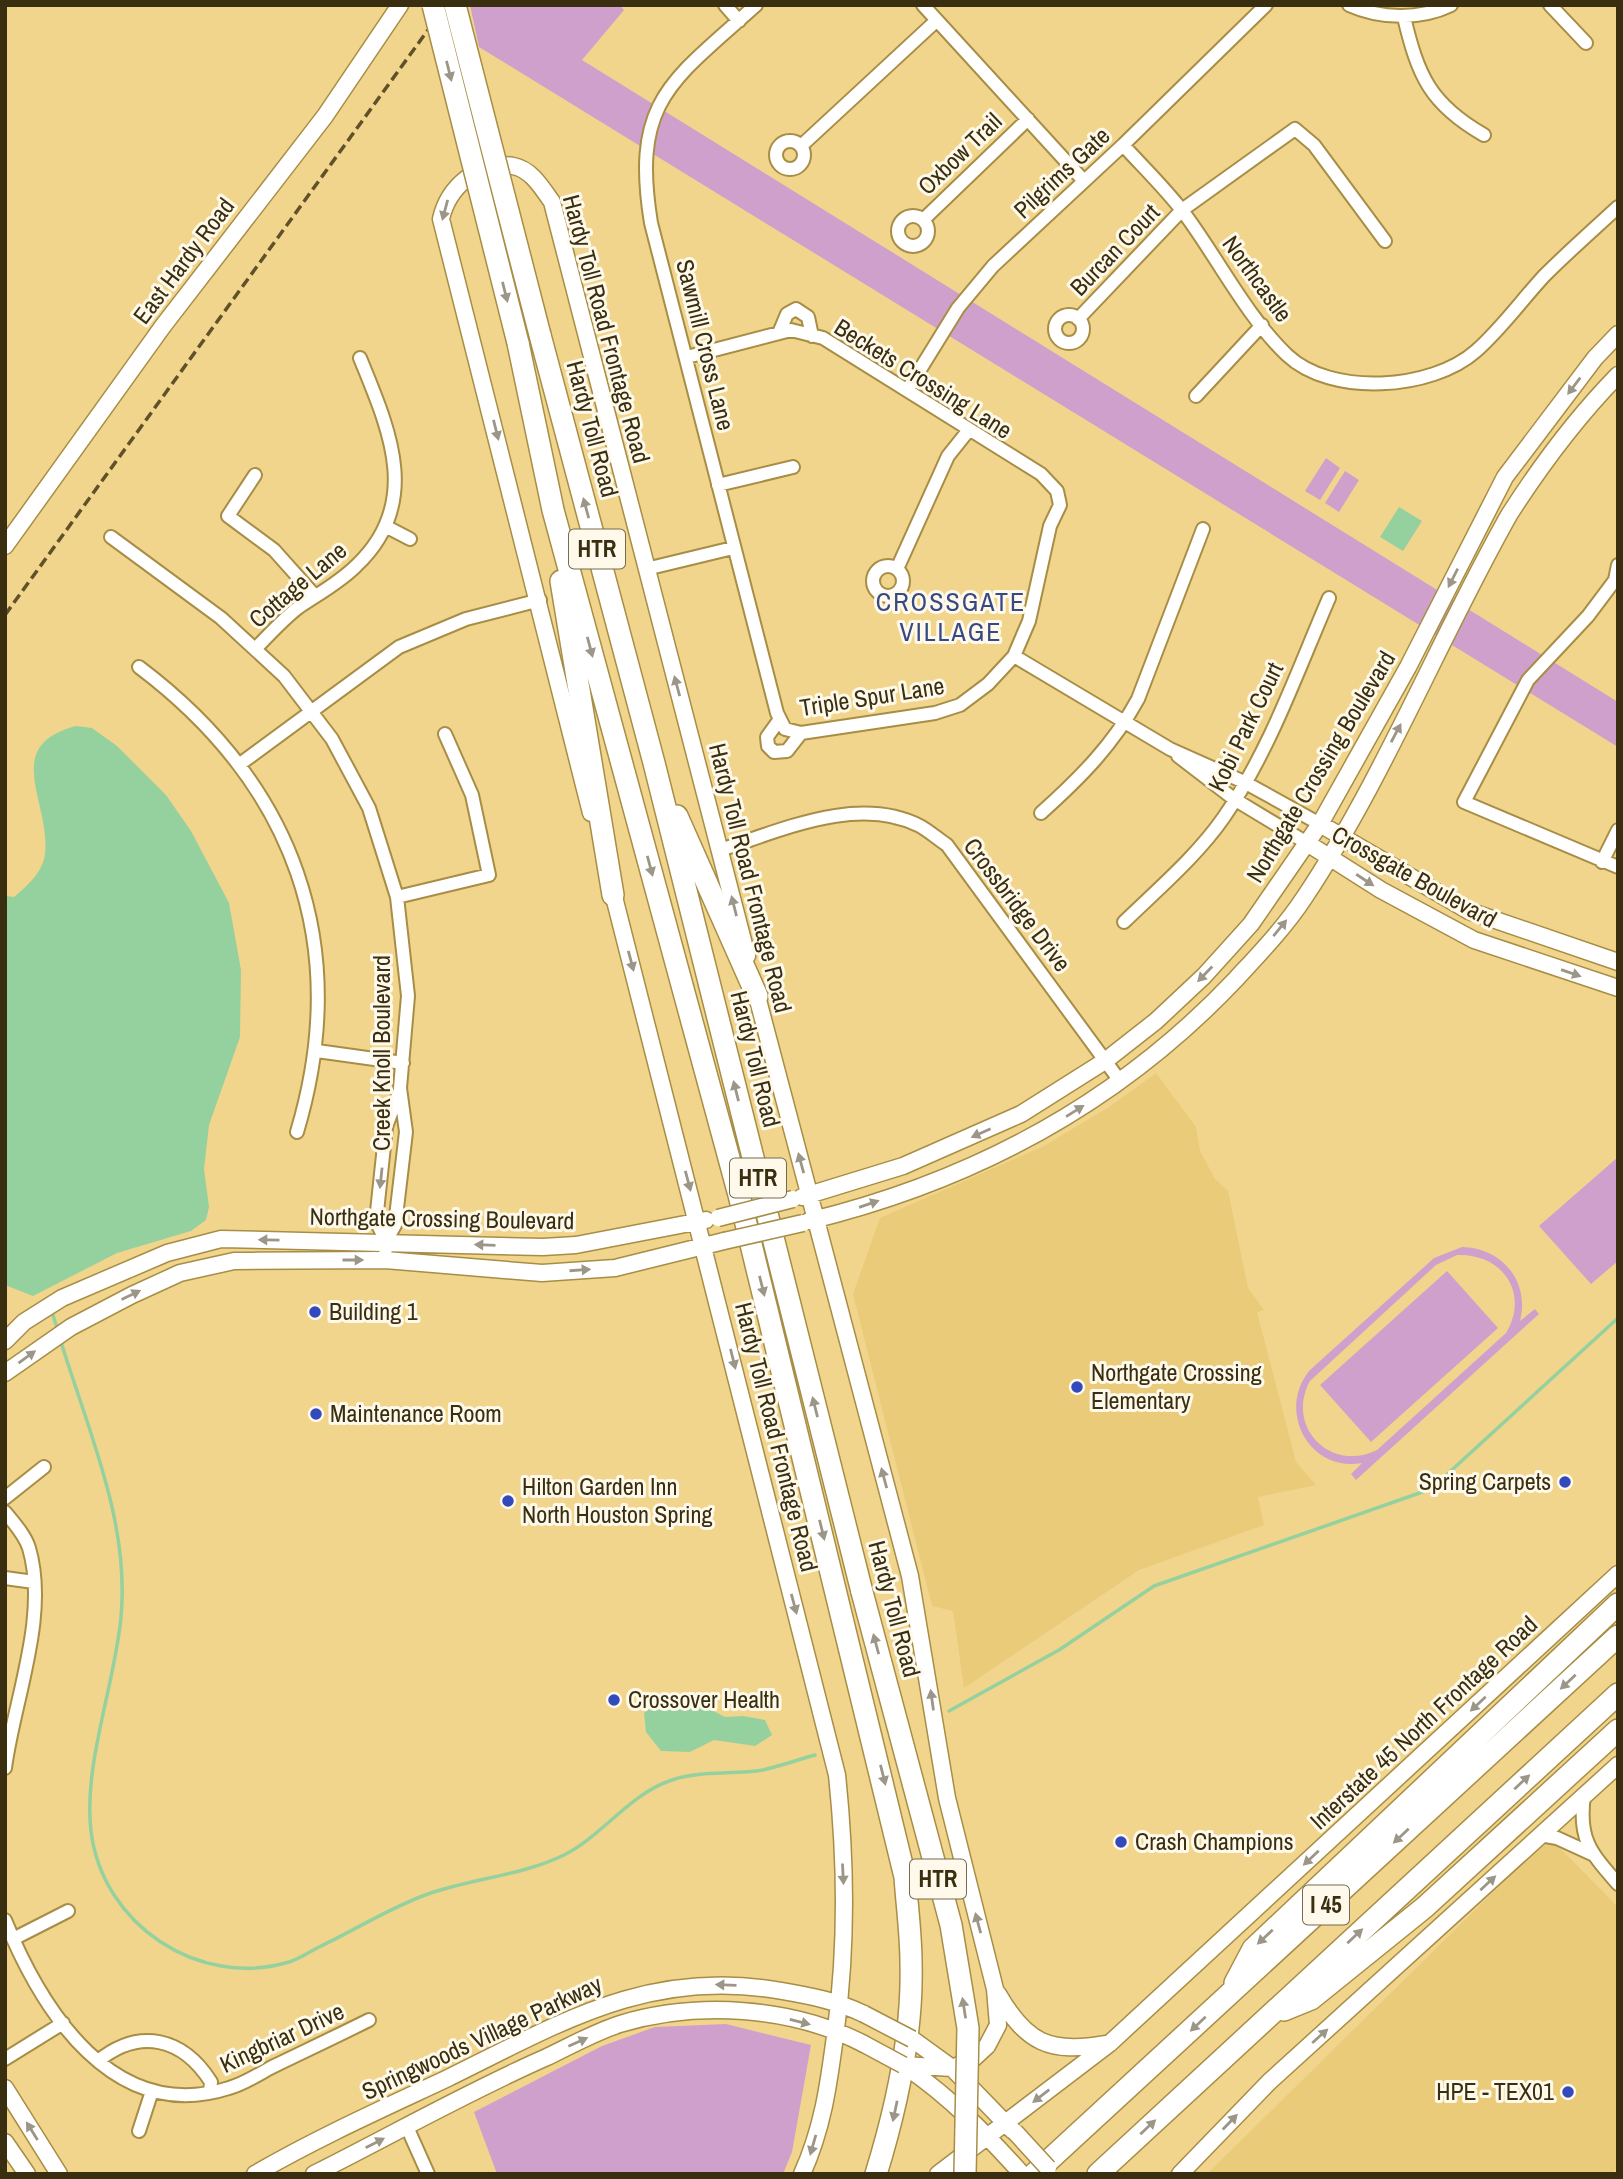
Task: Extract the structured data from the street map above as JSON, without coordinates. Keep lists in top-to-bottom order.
{
  "streets": {
    "highway": ["Hardy Toll Road", "HTR", "I 45"],
    "main road": [
      "East Hardy Road",
      "Hardy Toll Road Frontage Road",
      "Northgate Crossing Boulevard",
      "Crossgate Boulevard",
      "Interstate 45 North Frontage Road",
      "Springwoods Village Parkway"
    ],
    "street": [
      "Oxbow Trail",
      "Pilgrims Gate",
      "Burcan Court",
      "Northcastle",
      "Sawmill Cross Lane",
      "Beckets Crossing Lane",
      "Cottage Lane",
      "Triple Spur Lane",
      "Kobi Park Court",
      "Crossbridge Drive",
      "Creek Knoll Boulevard",
      "Kingbriar Drive"
    ]
  },
  "crossings": [
    ["Pilgrims Gate", "Northcastle"],
    ["Pilgrims Gate", "Beckets Crossing Lane"],
    ["Burcan Court", "Northcastle"],
    ["Hardy Toll Road Frontage Road", "Northgate Crossing Boulevard"],
    ["Hardy Toll Road Frontage Road", "Crossbridge Drive"],
    ["Hardy Toll Road Frontage Road", "Springwoods Village Parkway"],
    ["Sawmill Cross Lane", "Beckets Crossing Lane"],
    ["Sawmill Cross Lane", "Triple Spur Lane"],
    ["Beckets Crossing Lane", "Triple Spur Lane"],
    ["Cottage Lane", "Creek Knoll Boulevard"],
    ["Triple Spur Lane", "Crossgate Boulevard"],
    ["Kobi Park Court", "Crossgate Boulevard"],
    ["Northgate Crossing Boulevard", "Crossgate Boulevard"],
    ["Northgate Crossing Boulevard", "Crossbridge Drive"],
    ["Northgate Crossing Boulevard", "Creek Knoll Boulevard"],
    ["Interstate 45 North Frontage Road", "Springwoods Village Parkway"]
  ],
  "districts": ["CROSSGATE VILLAGE"],
  "places": [
    "Building 1",
    "Northgate Crossing Elementary",
    "Maintenance Room",
    "Spring Carpets",
    "Hilton Garden Inn North Houston Spring",
    "Crossover Health",
    "Crash Champions",
    "HPE - TEX01"
  ]
}
